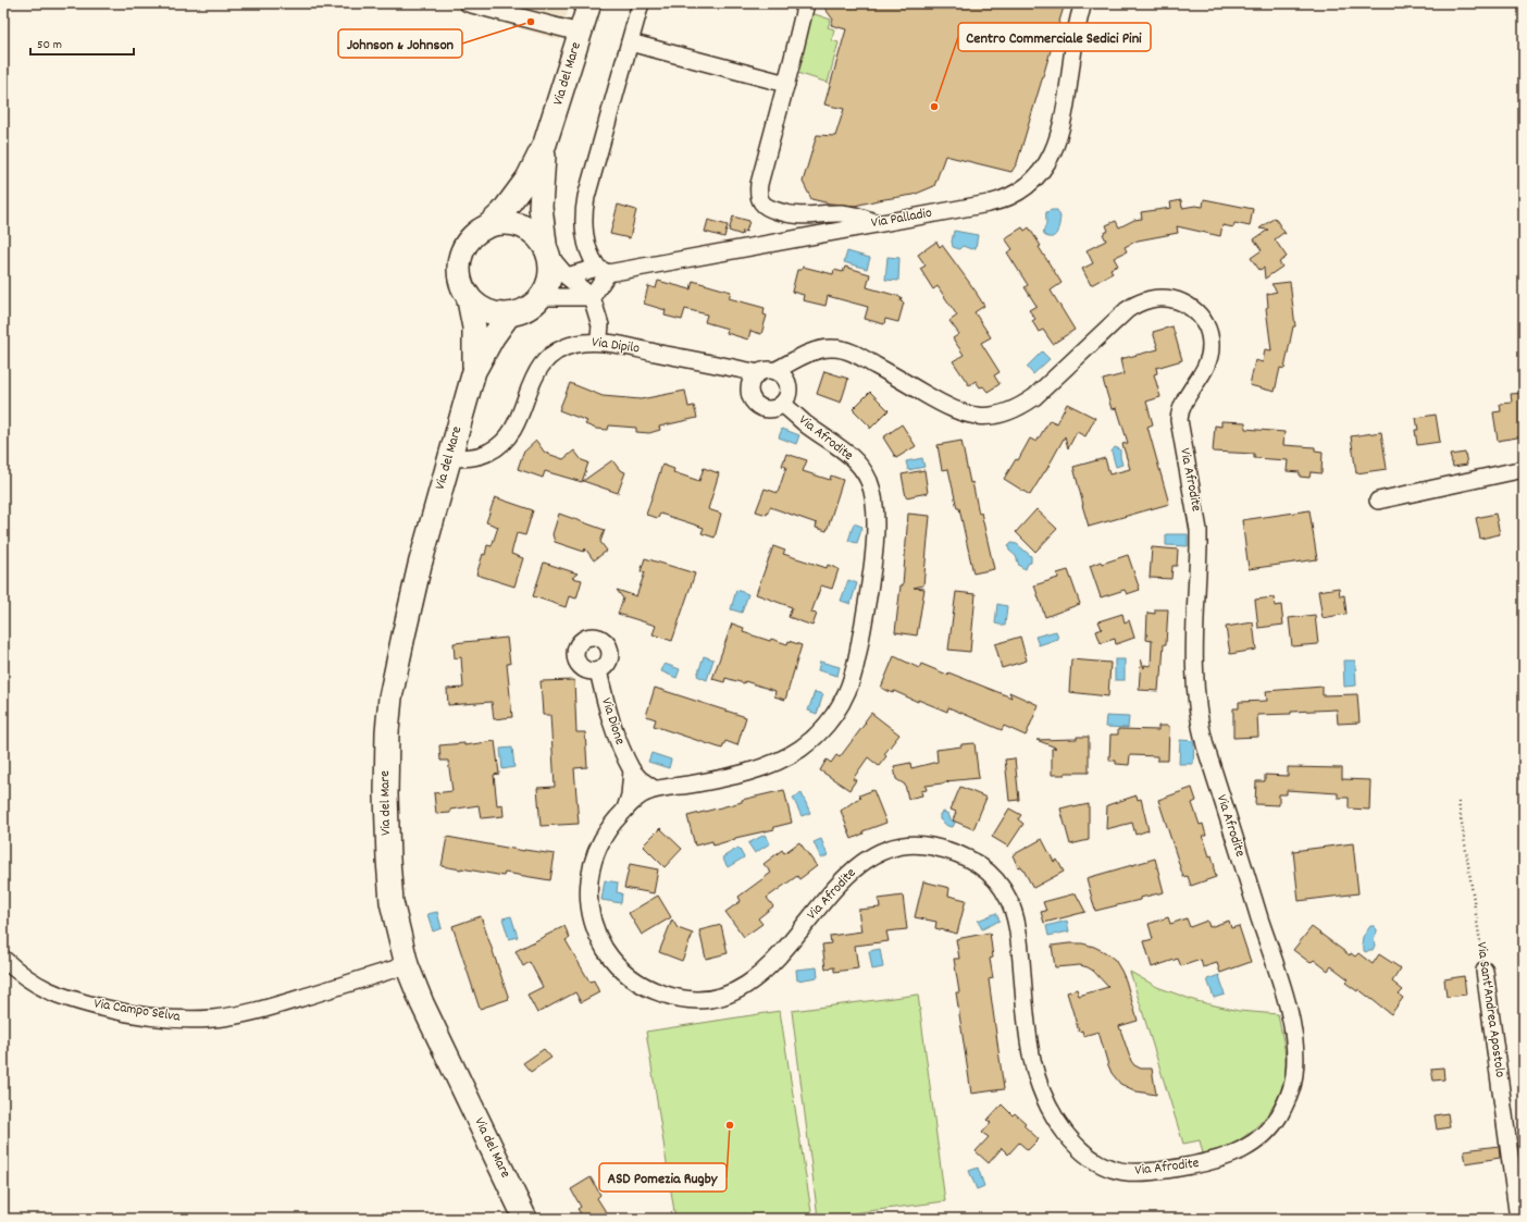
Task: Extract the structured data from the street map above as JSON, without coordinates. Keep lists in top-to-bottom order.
{
  "streets": {
    "main road": ["Via del Mare"],
    "street": [
      "Via Palladio",
      "Via Dipilo",
      "Via Afrodite",
      "Via Dione",
      "Via Sant'Andrea Apostolo",
      "Via Campo Selva"
    ]
  },
  "crossings": [
    ["Via del Mare", "Via Dipilo"],
    ["Via del Mare", "Via Campo Selva"],
    ["Via Dipilo", "Via Afrodite"],
    ["Via Afrodite", "Via Dione"]
  ],
  "places": ["Johnson & Johnson", "Centro Commerciale Sedici Pini", "ASD Pomezia Rugby"],
  "scale_bar": "50 m"
}
